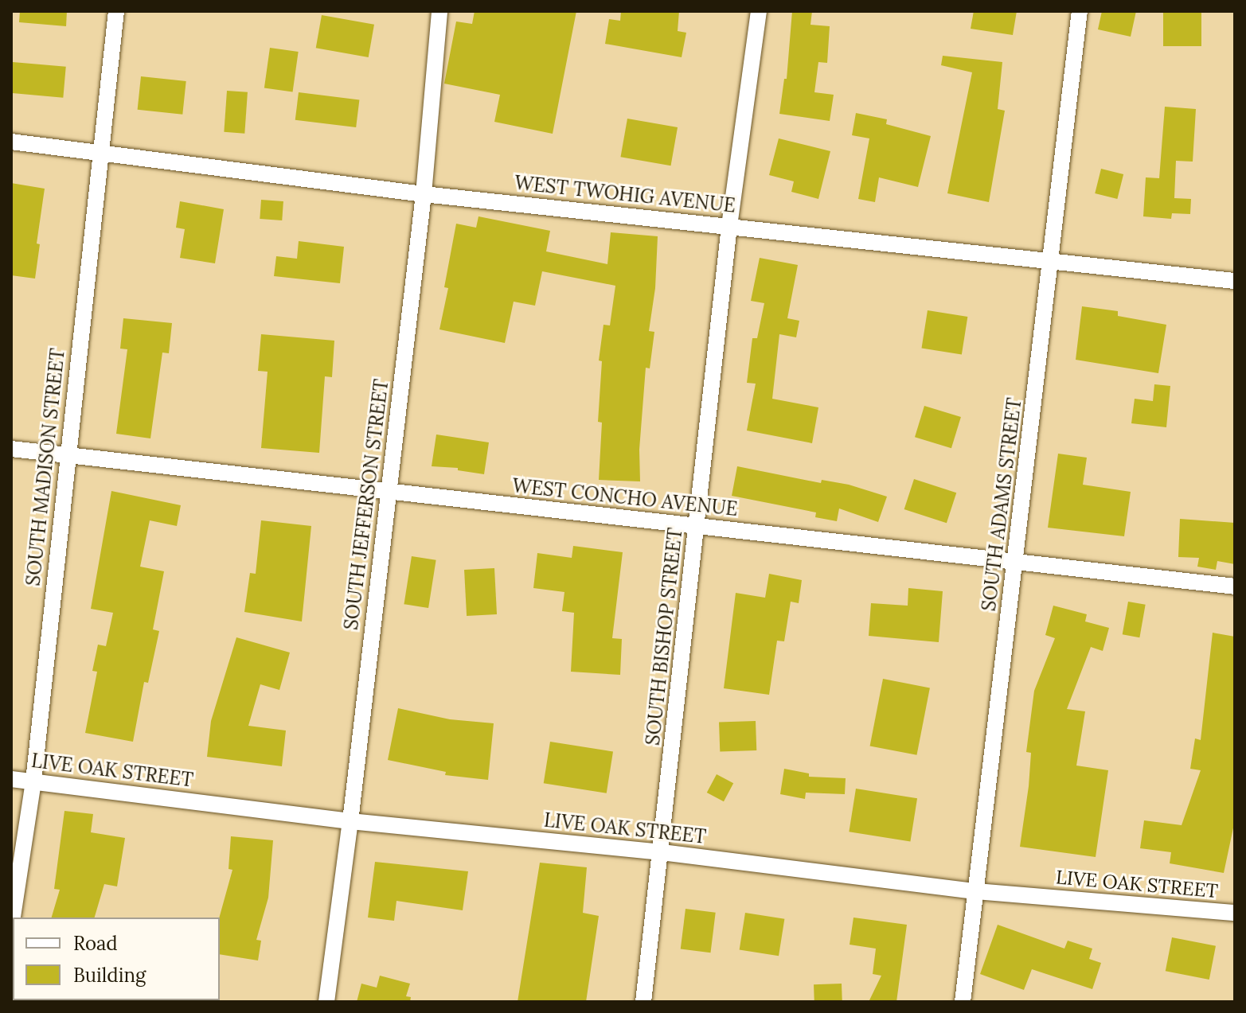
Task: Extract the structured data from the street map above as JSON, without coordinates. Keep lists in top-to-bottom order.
{
  "streets": {
    "street": [
      "WEST TWOHIG AVENUE",
      "SOUTH MADISON STREET",
      "WEST CONCHO AVENUE",
      "SOUTH JEFFERSON STREET",
      "SOUTH ADAMS STREET",
      "SOUTH BISHOP STREET",
      "LIVE OAK STREET"
    ]
  },
  "crossings": [
    ["WEST TWOHIG AVENUE", "SOUTH MADISON STREET"],
    ["WEST TWOHIG AVENUE", "SOUTH JEFFERSON STREET"],
    ["WEST TWOHIG AVENUE", "SOUTH ADAMS STREET"],
    ["WEST TWOHIG AVENUE", "SOUTH BISHOP STREET"],
    ["SOUTH MADISON STREET", "WEST CONCHO AVENUE"],
    ["SOUTH MADISON STREET", "LIVE OAK STREET"],
    ["WEST CONCHO AVENUE", "SOUTH JEFFERSON STREET"],
    ["WEST CONCHO AVENUE", "SOUTH ADAMS STREET"],
    ["WEST CONCHO AVENUE", "SOUTH BISHOP STREET"],
    ["SOUTH JEFFERSON STREET", "LIVE OAK STREET"],
    ["SOUTH ADAMS STREET", "LIVE OAK STREET"],
    ["SOUTH BISHOP STREET", "LIVE OAK STREET"]
  ],
  "legend": ["Road", "Building"]
}
